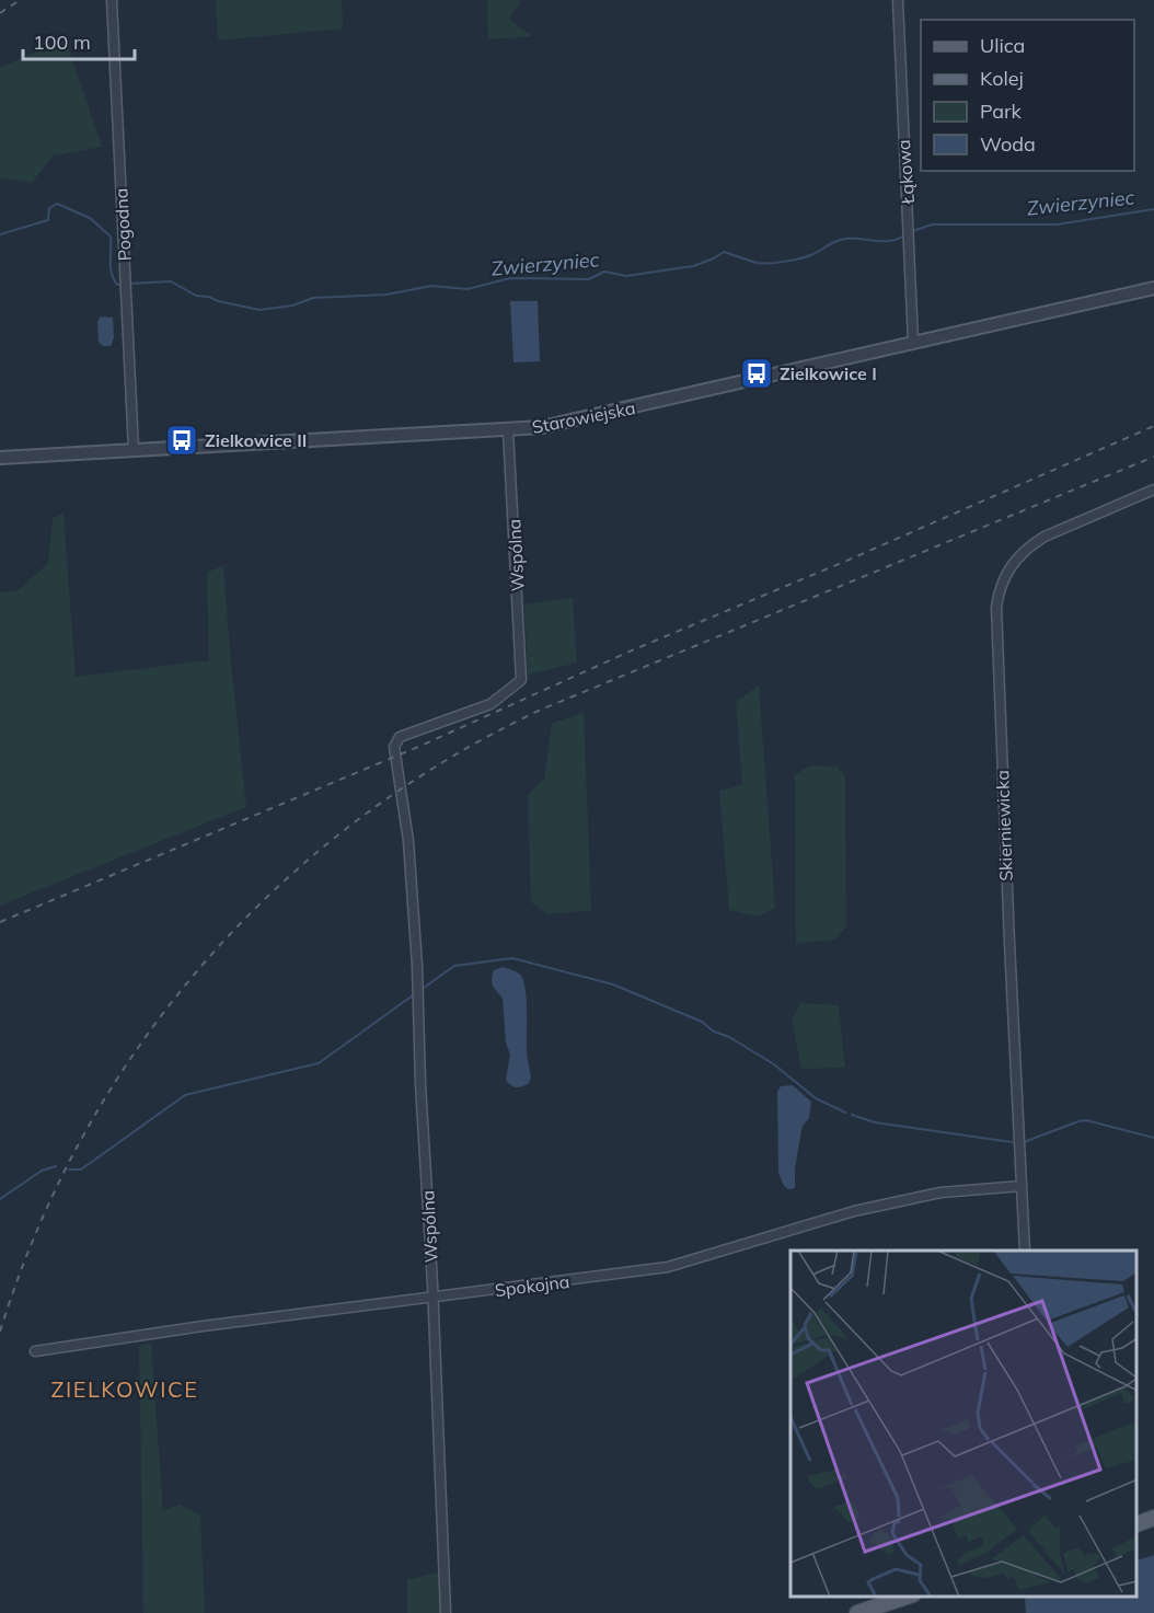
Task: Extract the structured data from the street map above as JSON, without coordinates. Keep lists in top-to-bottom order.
{
  "streets": {
    "street": [
      "Łąkowa",
      "Pogodna",
      "Starowiejska",
      "Wspólna",
      "Skierniewicka",
      "Spokojna"
    ]
  },
  "crossings": [
    ["Łąkowa", "Starowiejska"],
    ["Pogodna", "Starowiejska"],
    ["Starowiejska", "Wspólna"],
    ["Wspólna", "Spokojna"],
    ["Skierniewicka", "Spokojna"]
  ],
  "districts": ["ZIELKOWICE"],
  "water": ["Zwierzyniec"],
  "places": {
    "bus stop": ["Zielkowice I", "Zielkowice II"]
  },
  "legend": [
    "Ulica",
    "Kolej",
    "Park",
    "Woda"
  ],
  "scale_bar": "100 m"
}
